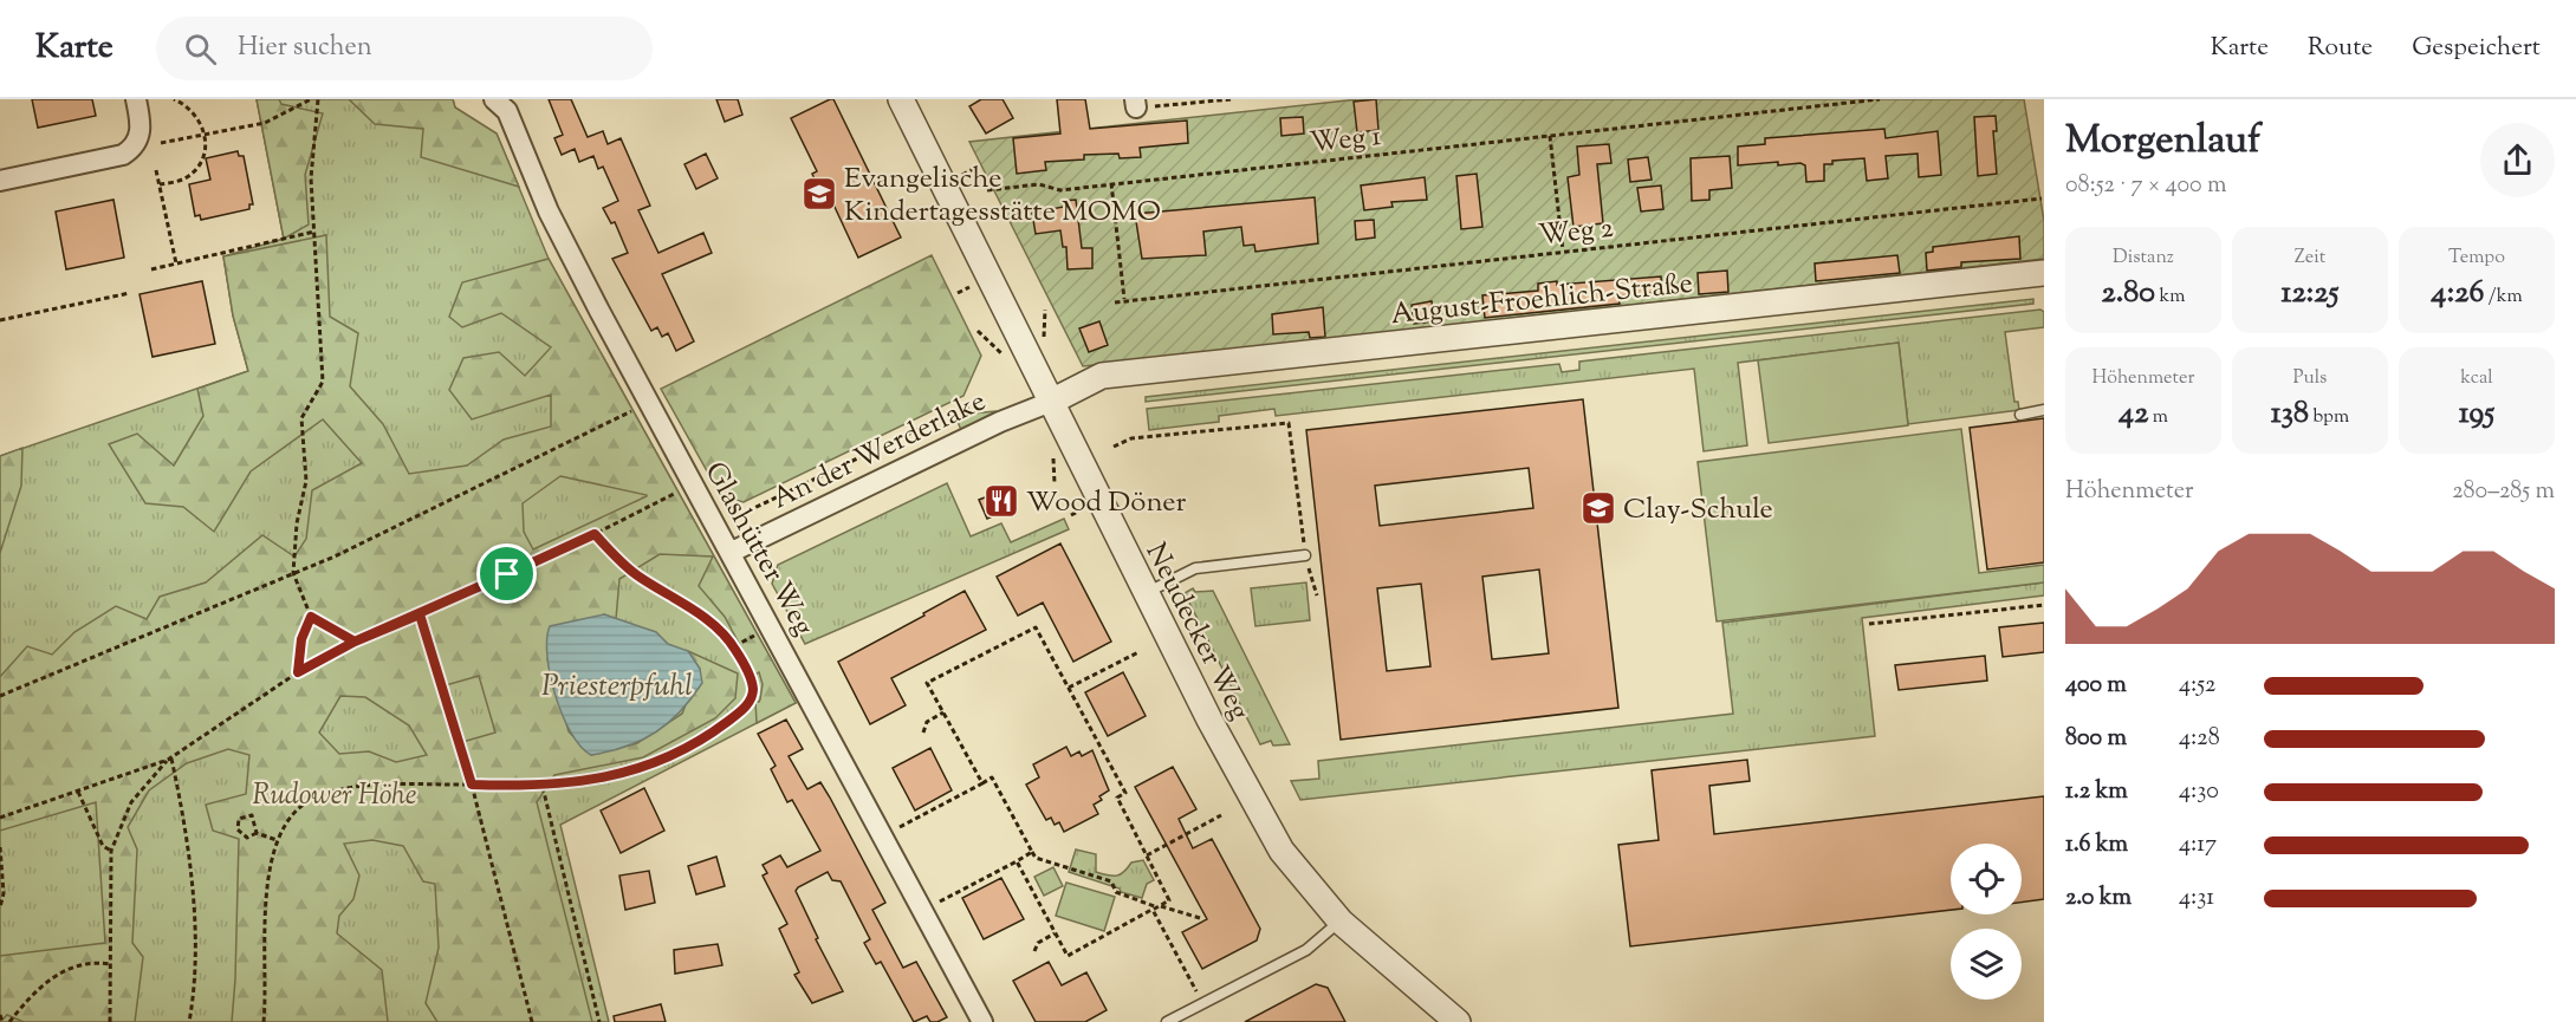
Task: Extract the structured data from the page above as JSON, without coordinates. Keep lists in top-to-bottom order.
{
  "streets": {
    "street": [
      "August-Froehlich-Straße",
      "An der Werderlake",
      "Glashütter Weg",
      "Neudecker Weg"
    ],
    "path": ["Weg 1", "Weg 2"]
  },
  "crossings": [
    ["August-Froehlich-Straße", "An der Werderlake"],
    ["August-Froehlich-Straße", "Neudecker Weg"],
    ["An der Werderlake", "Glashütter Weg"],
    ["An der Werderlake", "Neudecker Weg"]
  ],
  "water": ["Priesterpfuhl"],
  "parks": ["Rudower Höhe"],
  "places": {
    "school or university": ["Evangelische Kindertagesstätte MOMO", "Clay-Schule"],
    "restaurant": ["Wood Döner"]
  },
  "page": {
    "header": "Karte",
    "search": "Hier suchen",
    "nav": ["Karte", "Route", "Gespeichert"],
    "heading": ["Morgenlauf", "08:52 · 7 × 400 m"],
    "stats": [
      ["Distanz", "2.80 km"],
      ["Zeit", "12:25"],
      ["Tempo", "4:26 /km"],
      ["Höhenmeter", "42 m"],
      ["Puls", "138 bpm"],
      ["kcal", "195"]
    ],
    "chart": ["Höhenmeter", "280–285 m"],
    "list": [
      {
        "name": "400 m",
        "note": "4:52"
      },
      {
        "name": "800 m",
        "note": "4:28"
      },
      {
        "name": "1.2 km",
        "note": "4:30"
      },
      {
        "name": "1.6 km",
        "note": "4:17"
      },
      {
        "name": "2.0 km",
        "note": "4:31"
      }
    ]
  }
}
